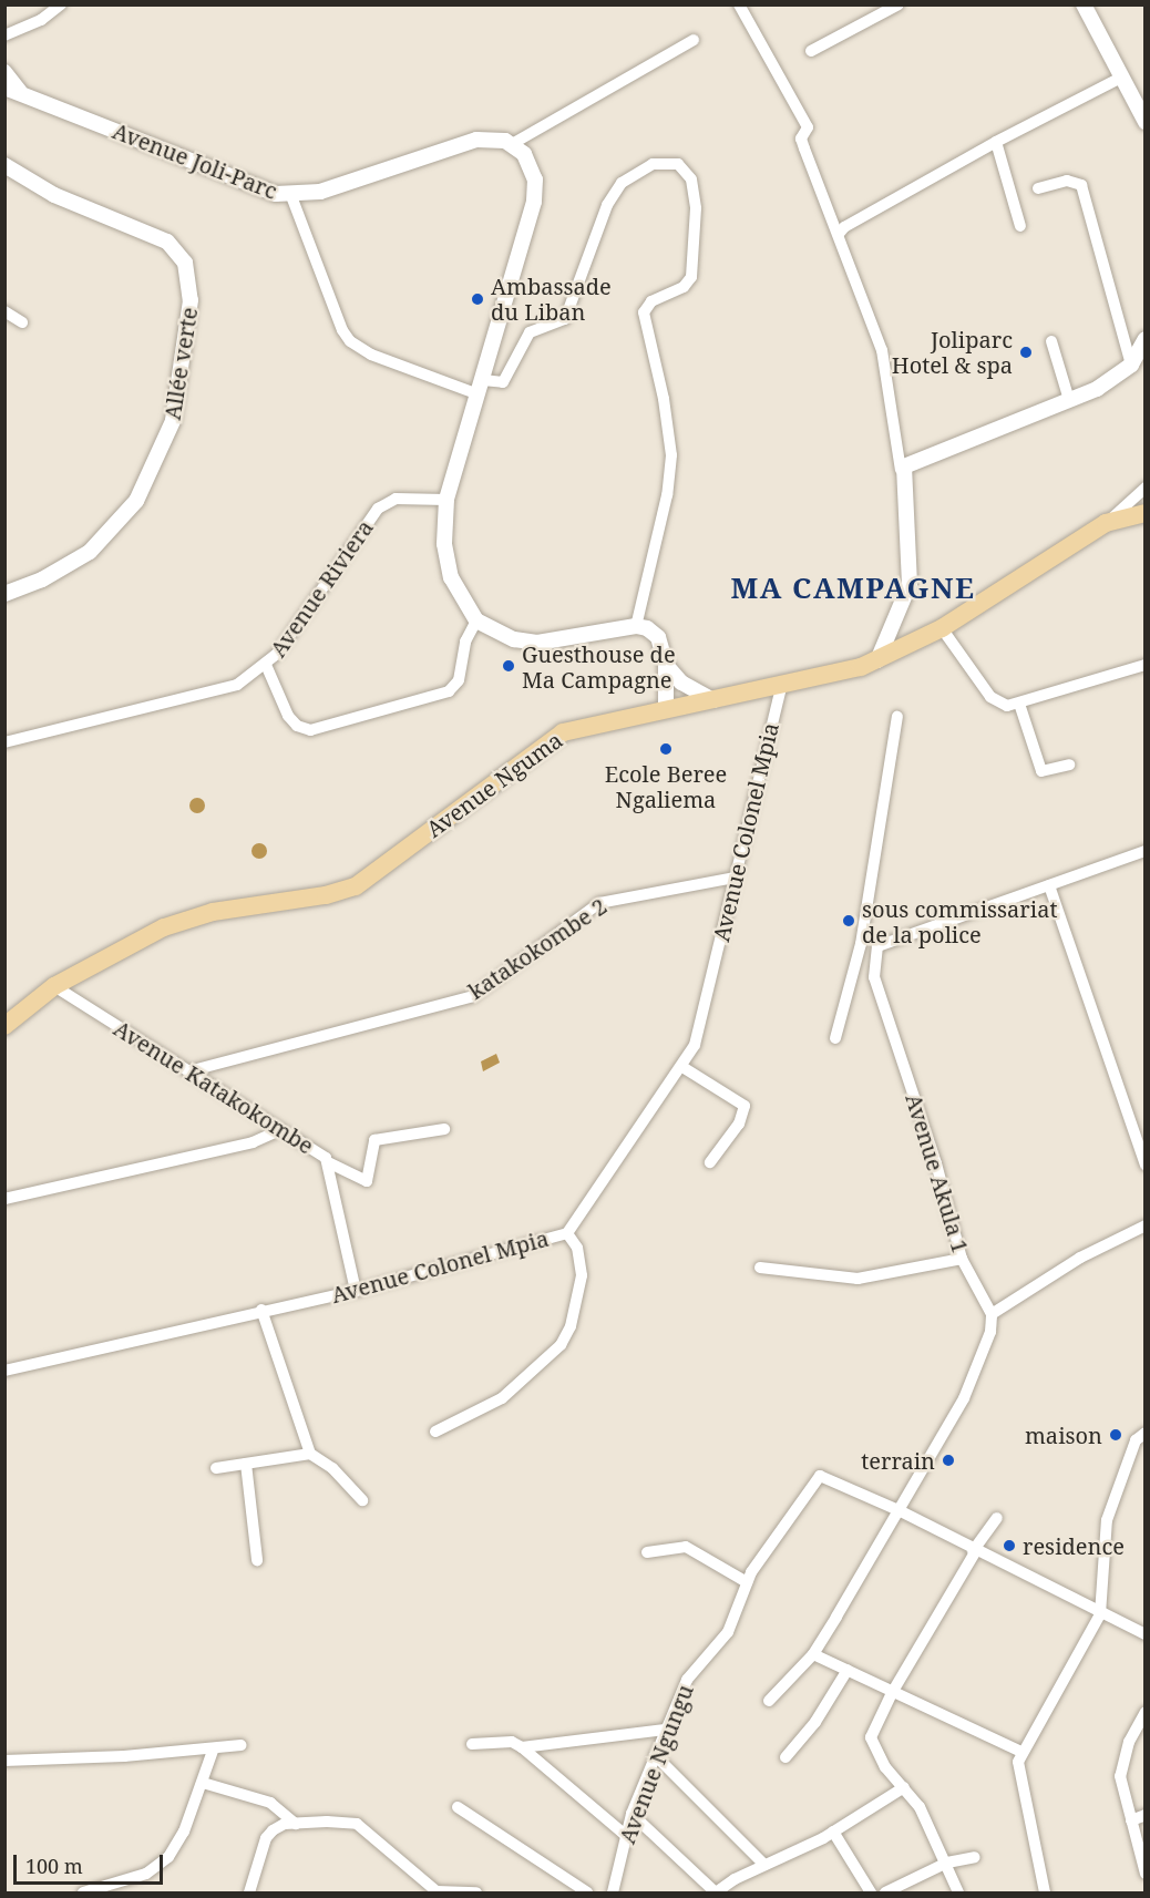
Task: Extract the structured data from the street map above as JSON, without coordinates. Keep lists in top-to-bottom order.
{
  "streets": {
    "main road": ["Avenue Nguma"],
    "street": [
      "Avenue Joli-Parc",
      "Allée verte",
      "Avenue Riviera",
      "Avenue Colonel Mpia",
      "katakokombe 2",
      "Avenue Katakokombe",
      "Avenue Akula 1",
      "Avenue Ngungu"
    ]
  },
  "crossings": [
    ["Avenue Nguma", "Avenue Colonel Mpia"],
    ["Avenue Nguma", "Avenue Katakokombe"],
    ["Avenue Colonel Mpia", "katakokombe 2"],
    ["Avenue Colonel Mpia", "Avenue Katakokombe"],
    ["katakokombe 2", "Avenue Katakokombe"]
  ],
  "districts": ["MA CAMPAGNE"],
  "places": [
    "Ambassade du Liban",
    "Joliparc Hotel & spa",
    "Guesthouse de Ma Campagne",
    "Ecole Beree Ngaliema",
    "sous commissariat de la police",
    "maison",
    "terrain",
    "residence"
  ],
  "scale_bar": "100 m"
}
